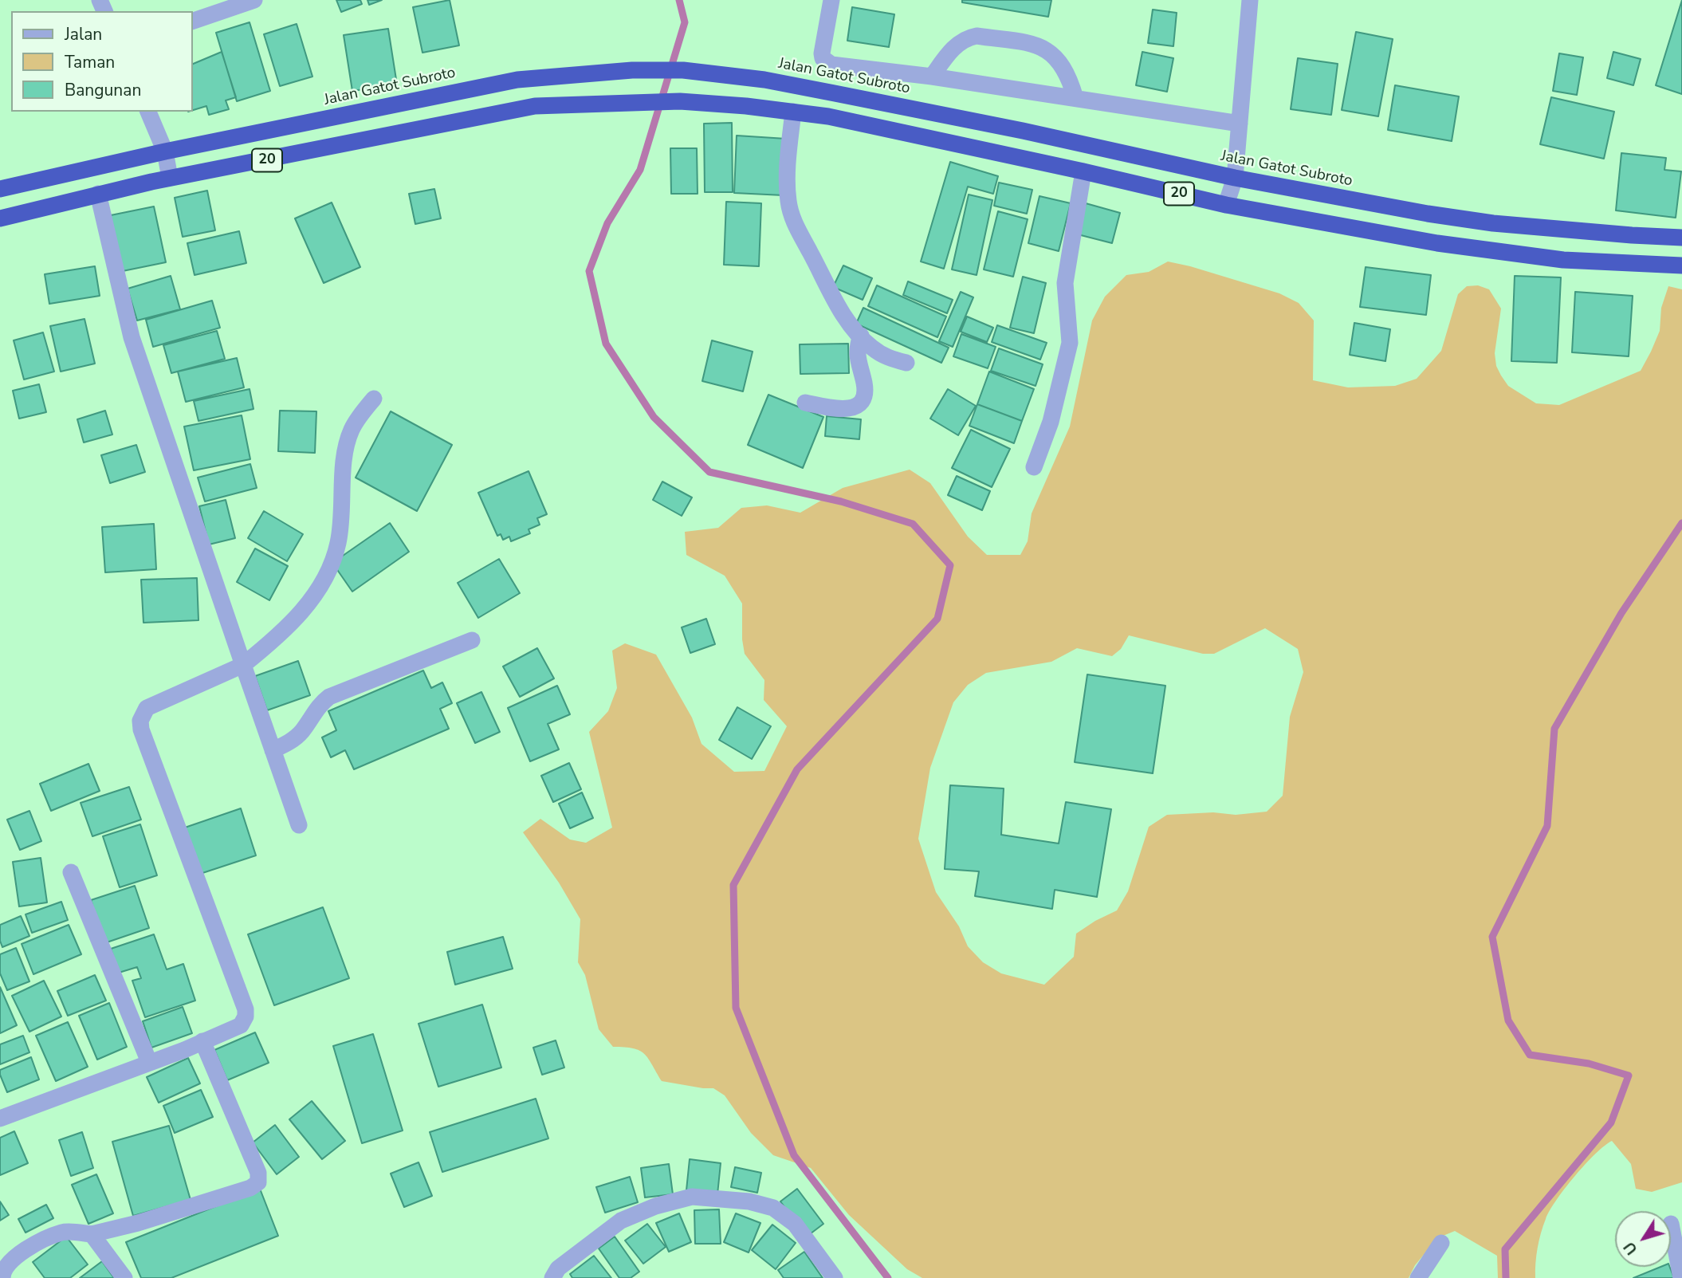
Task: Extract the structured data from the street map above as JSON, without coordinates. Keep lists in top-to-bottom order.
{
  "streets": {
    "highway": ["Jalan Gatot Subroto", "20"]
  },
  "legend": ["Jalan", "Taman", "Bangunan"],
  "north": "bottom left"
}
